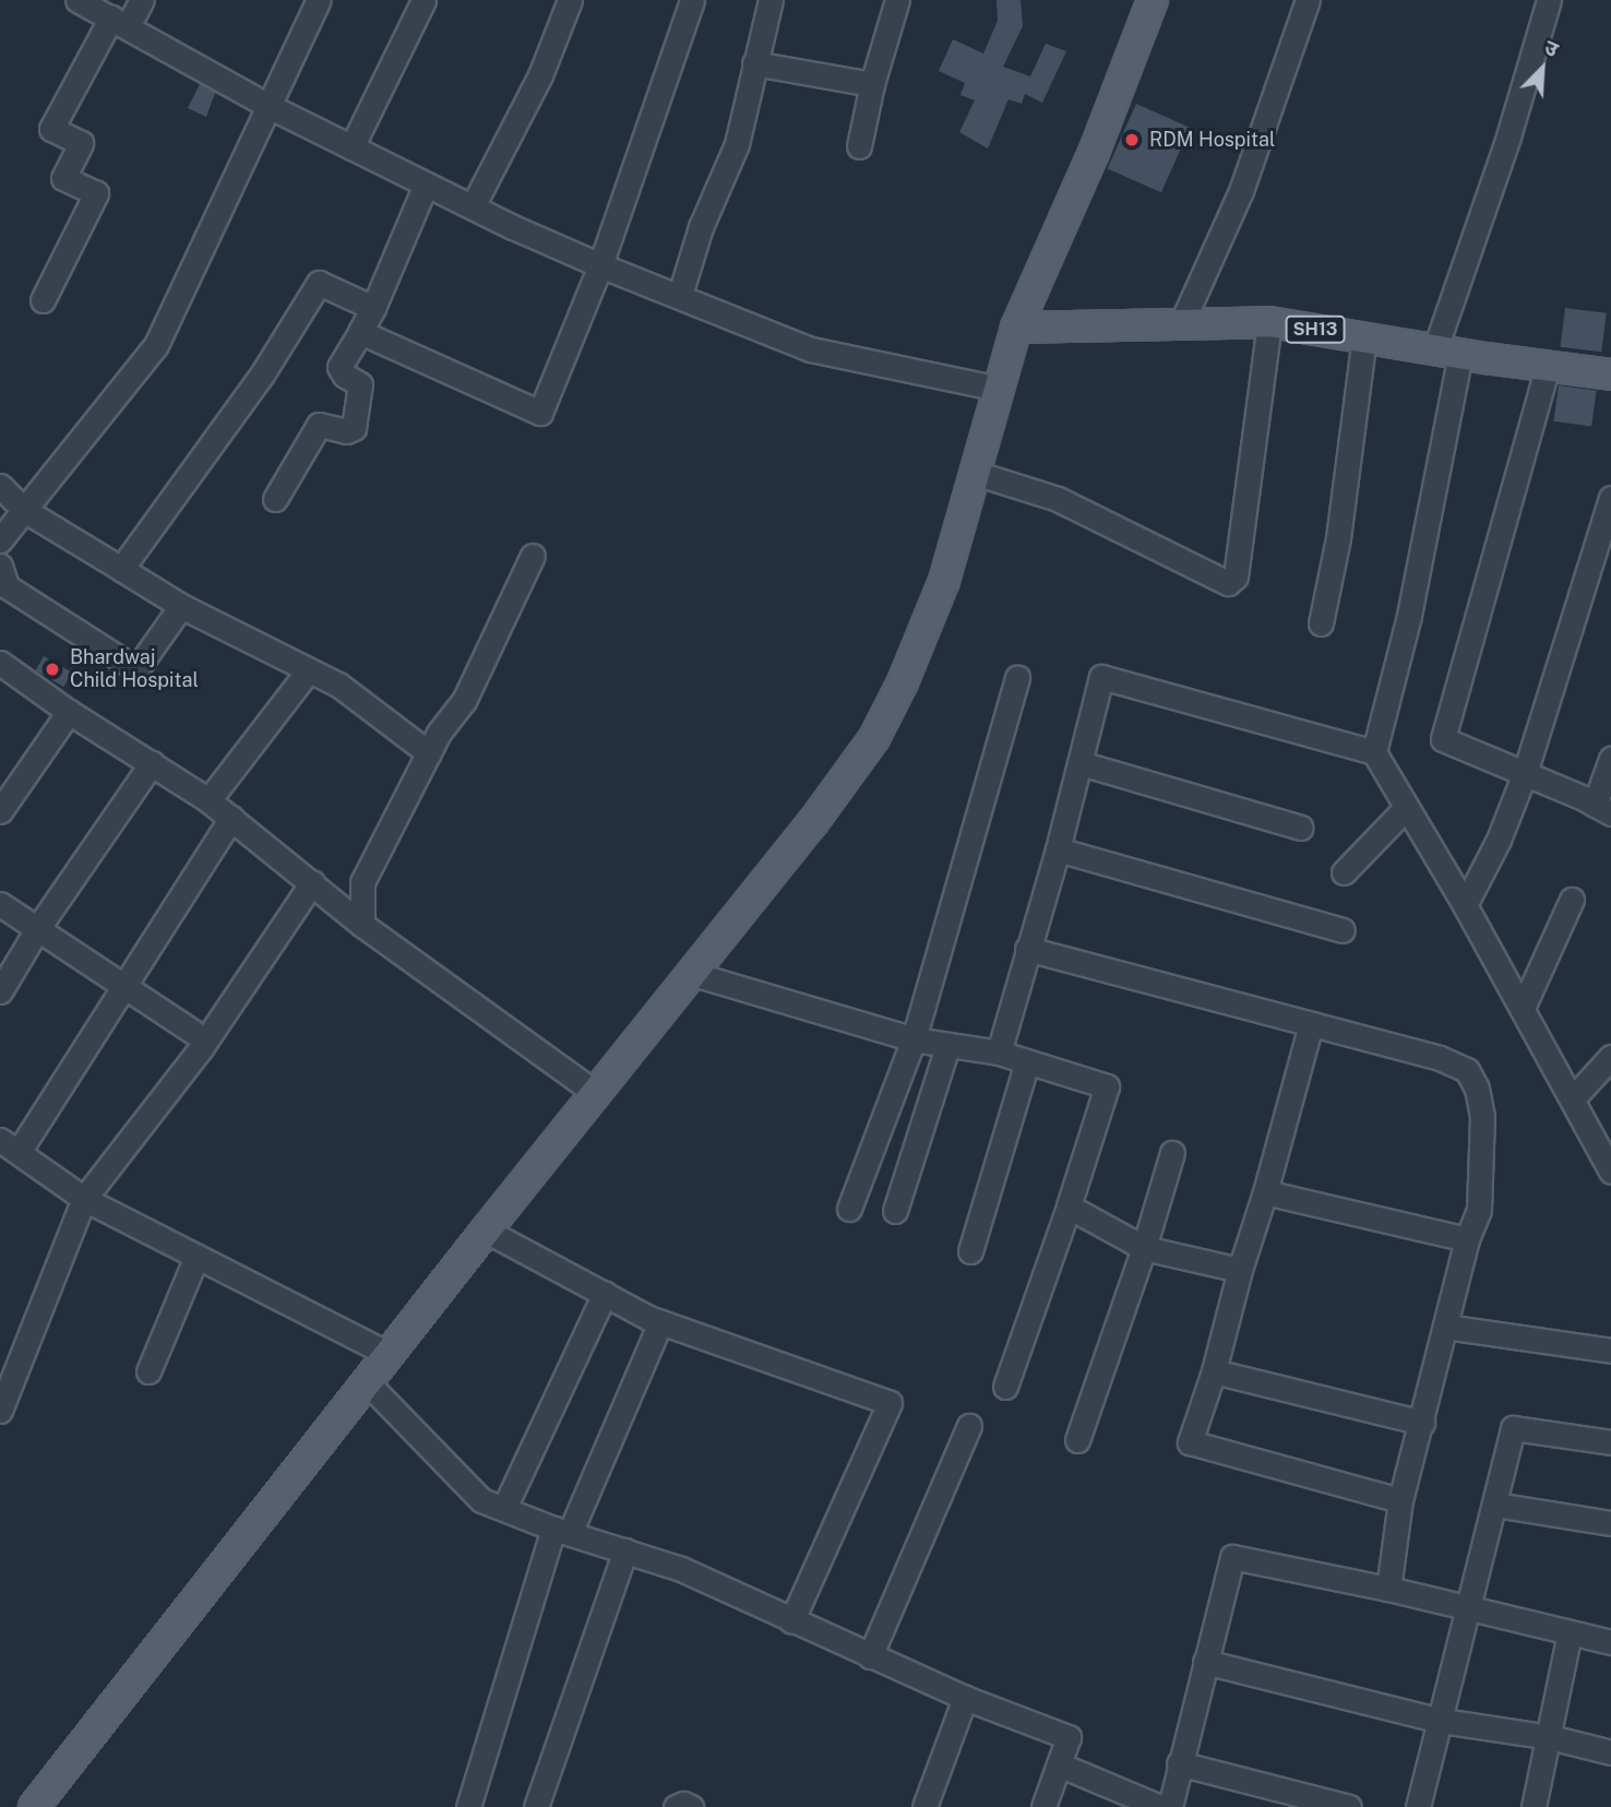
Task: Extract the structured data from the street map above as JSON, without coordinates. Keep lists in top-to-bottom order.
{
  "streets": {
    "main road": ["SH13"]
  },
  "places": ["RDM Hospital", "Bhardwaj Child Hospital"],
  "north": "top right"
}
